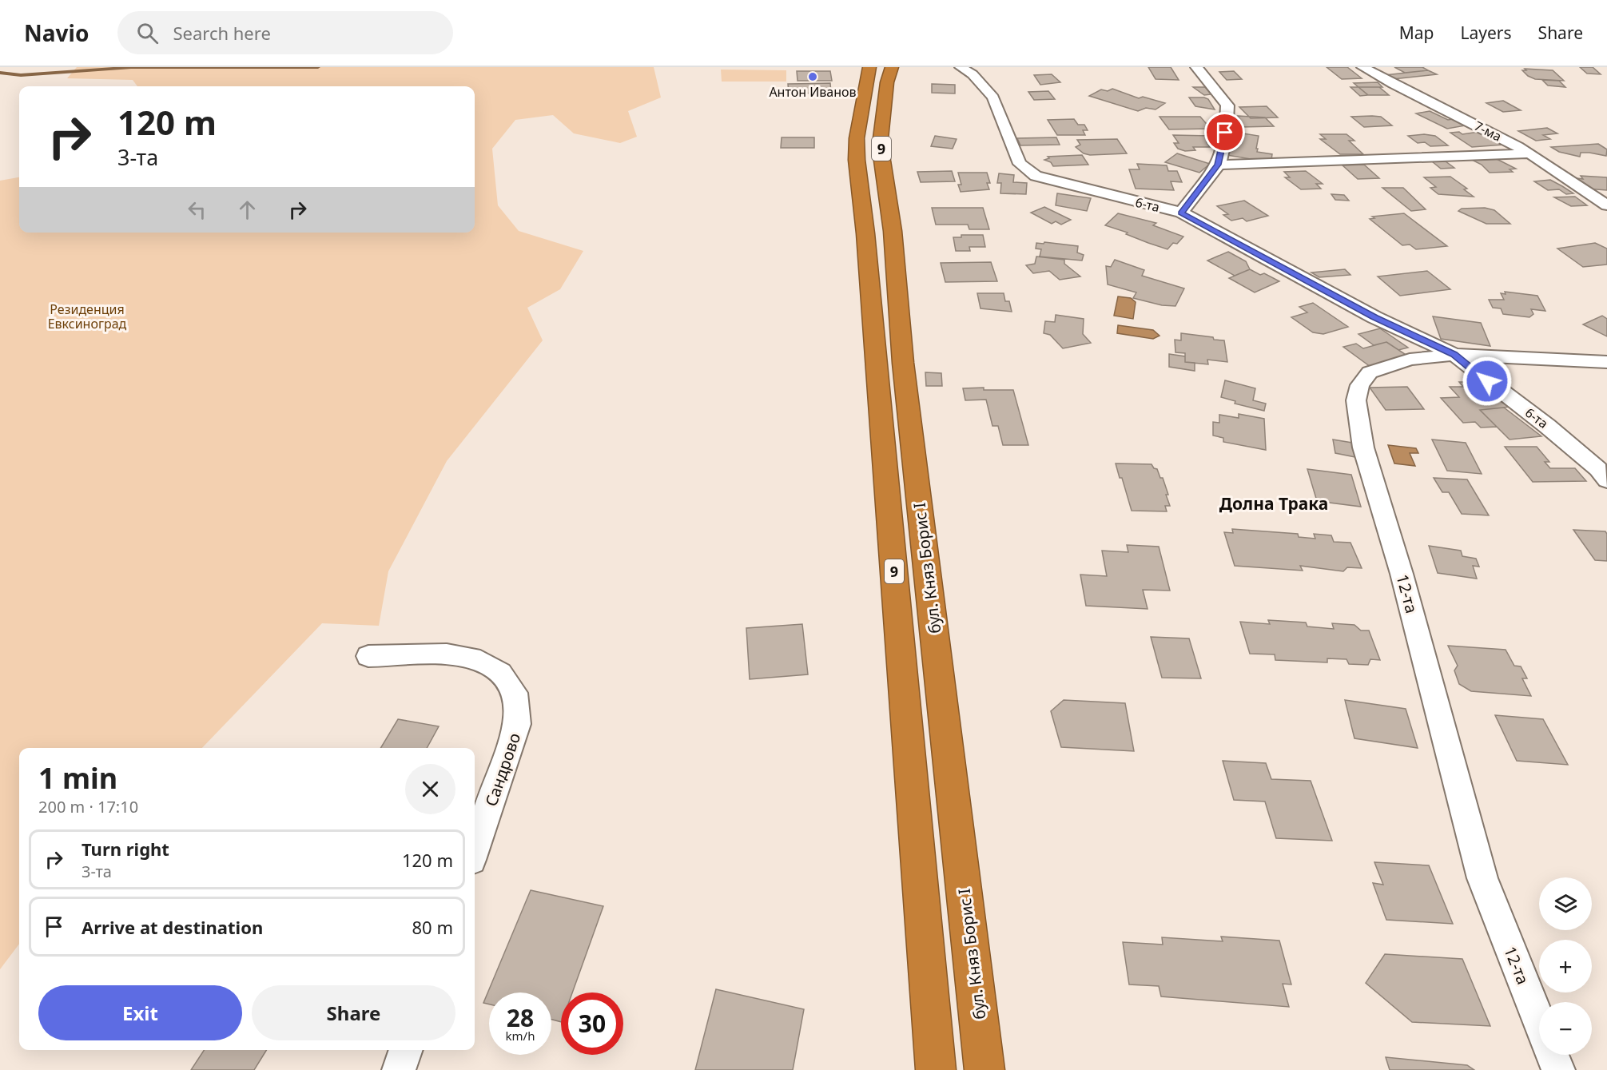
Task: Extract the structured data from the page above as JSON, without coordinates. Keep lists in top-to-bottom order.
{
  "streets": {
    "highway": ["9", "бул. Княз Борис I"],
    "street": [
      "7-ма",
      "6-та",
      "12-та",
      "Сандрово"
    ]
  },
  "crossings": [
    ["6-та", "12-та"]
  ],
  "districts": ["Долна Трака"],
  "parks": ["Резиденция Евксиноград"],
  "places": ["Антон Иванов"],
  "page": {
    "header": "Navio",
    "search": "Search here",
    "nav": ["Map", "Layers", "Share"],
    "turn": ["120 m", "3-та"],
    "heading": ["1 min", "200 m · 17:10"],
    "list": [
      {
        "name": "Turn right",
        "note": "3-та",
        "value": "120 m"
      },
      {
        "name": "Arrive at destination",
        "value": "80 m"
      }
    ],
    "map_buttons": ["+", "−"],
    "buttons": ["Exit", "Share"],
    "speed": "28 km/h",
    "limit": "30"
  }
}
